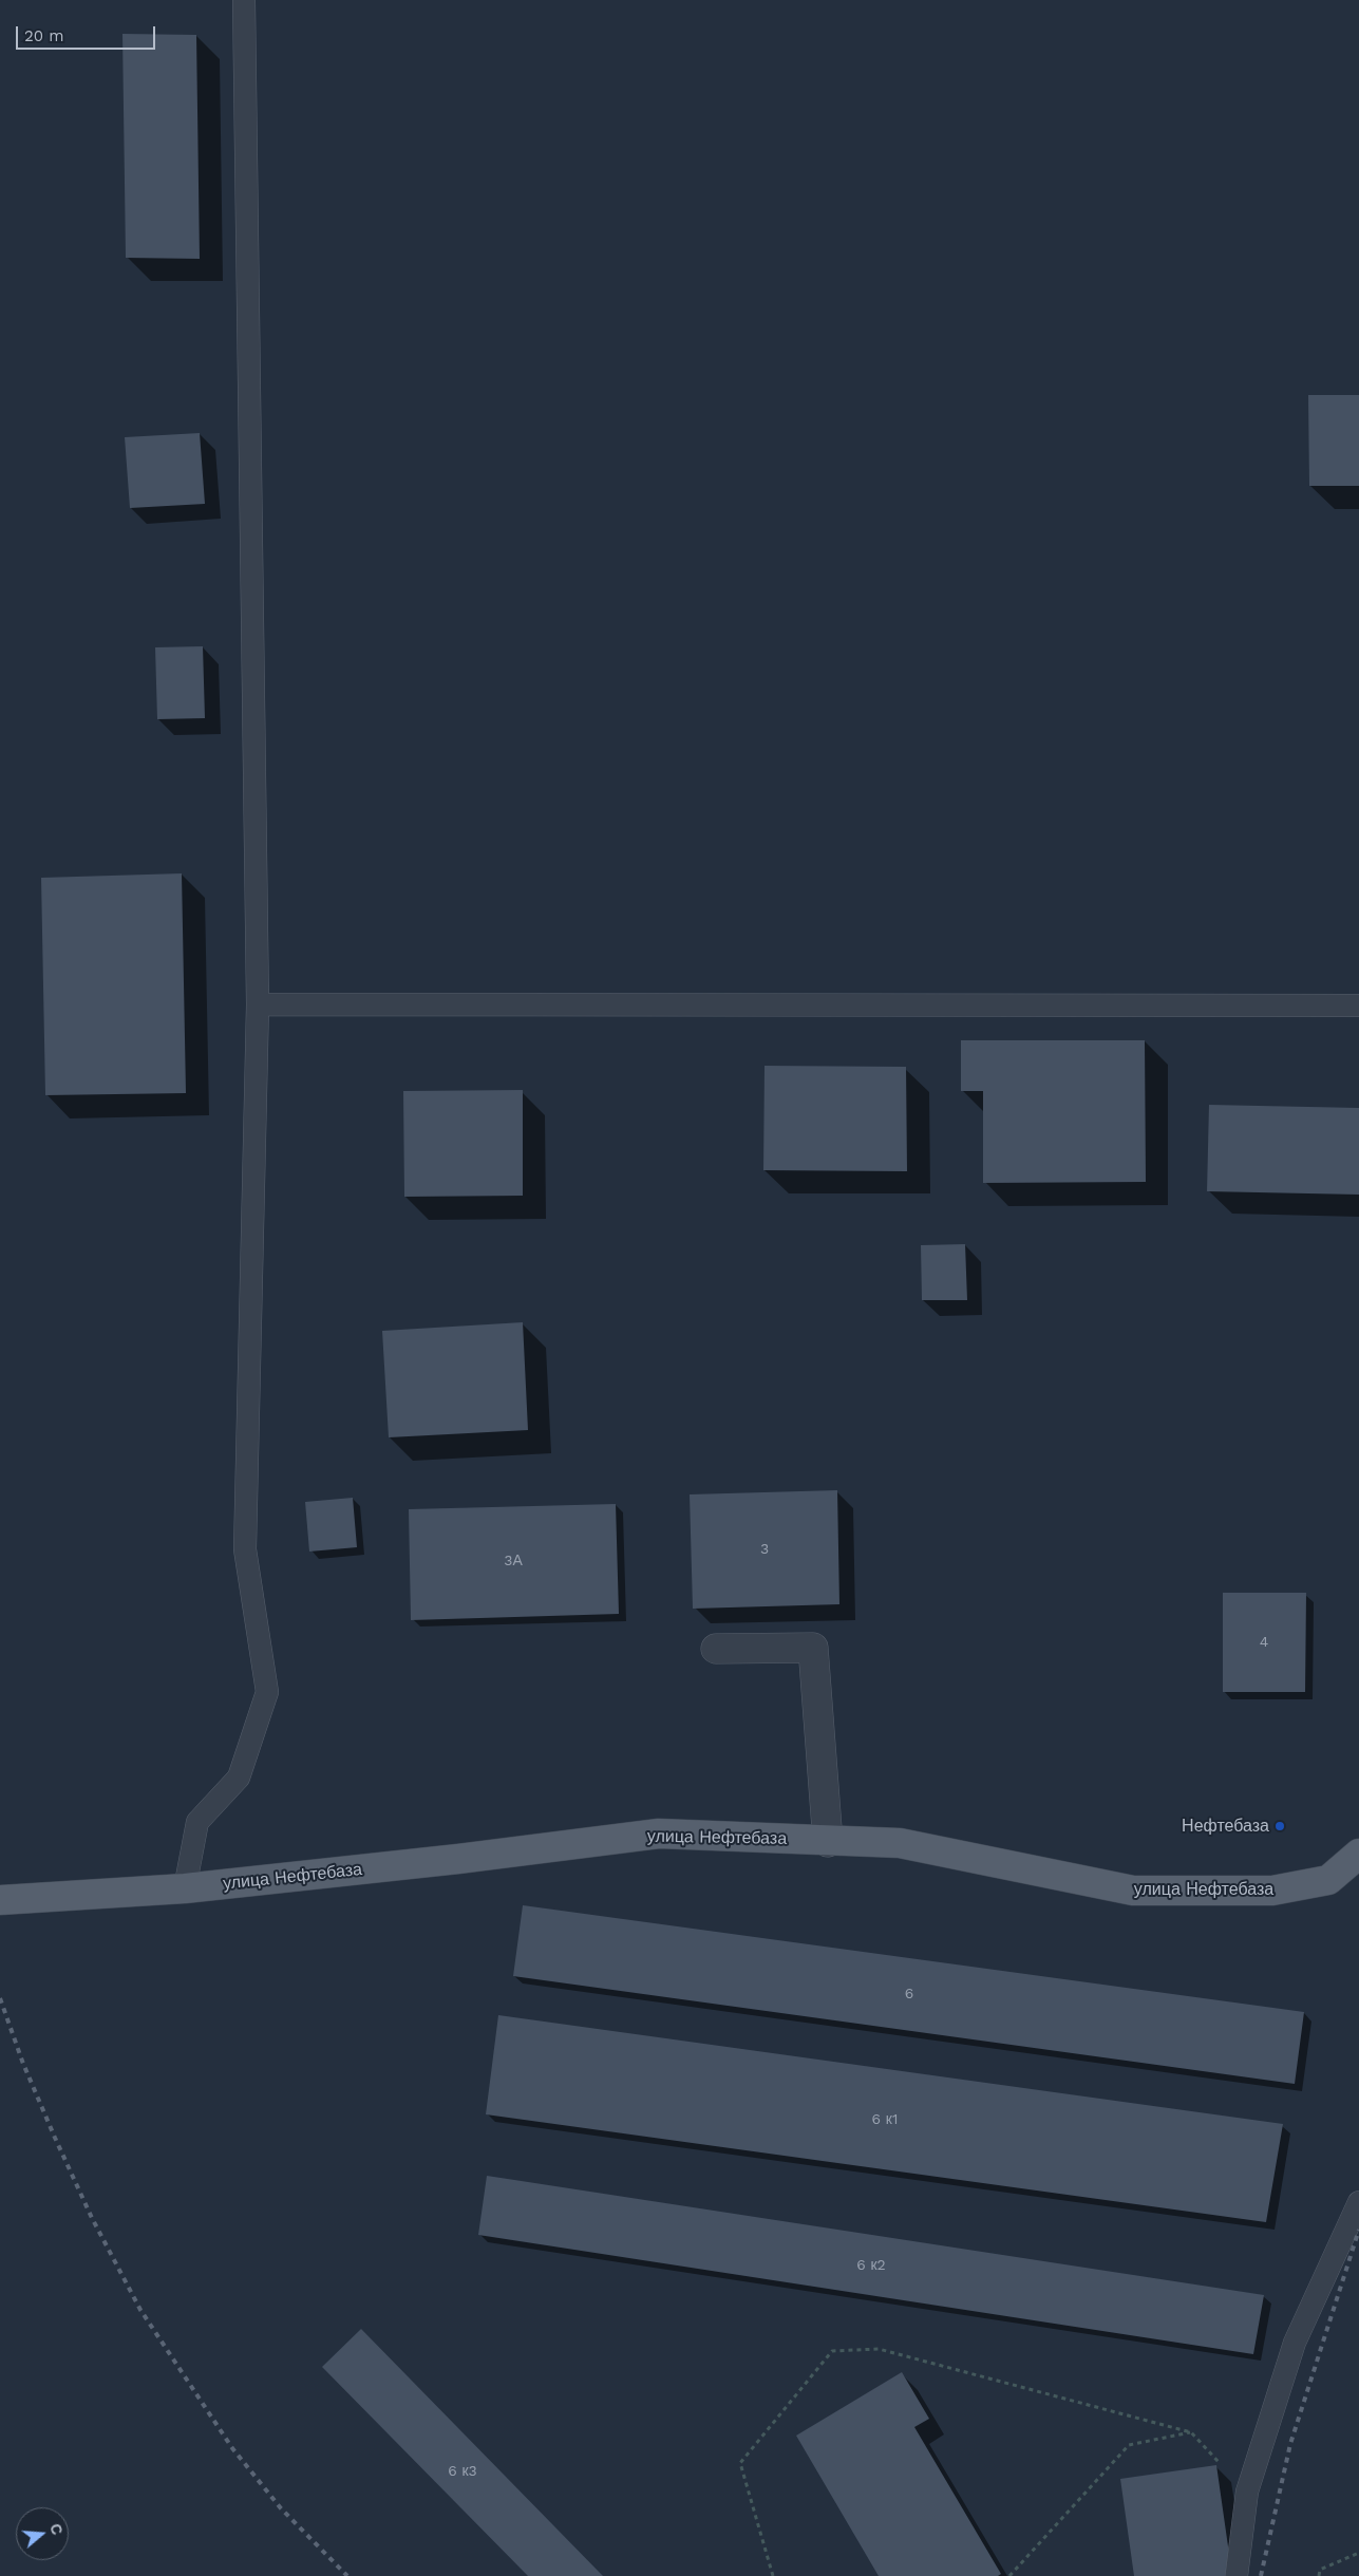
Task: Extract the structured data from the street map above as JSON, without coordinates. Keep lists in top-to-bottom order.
{
  "streets": {
    "main road": ["улица Нефтебаза"]
  },
  "places": ["Нефтебаза"],
  "house_numbers": [
    "3",
    "3А",
    "4",
    "6",
    "6 к1",
    "6 к2",
    "6 к3"
  ],
  "scale_bar": "20 m",
  "north": "right"
}
